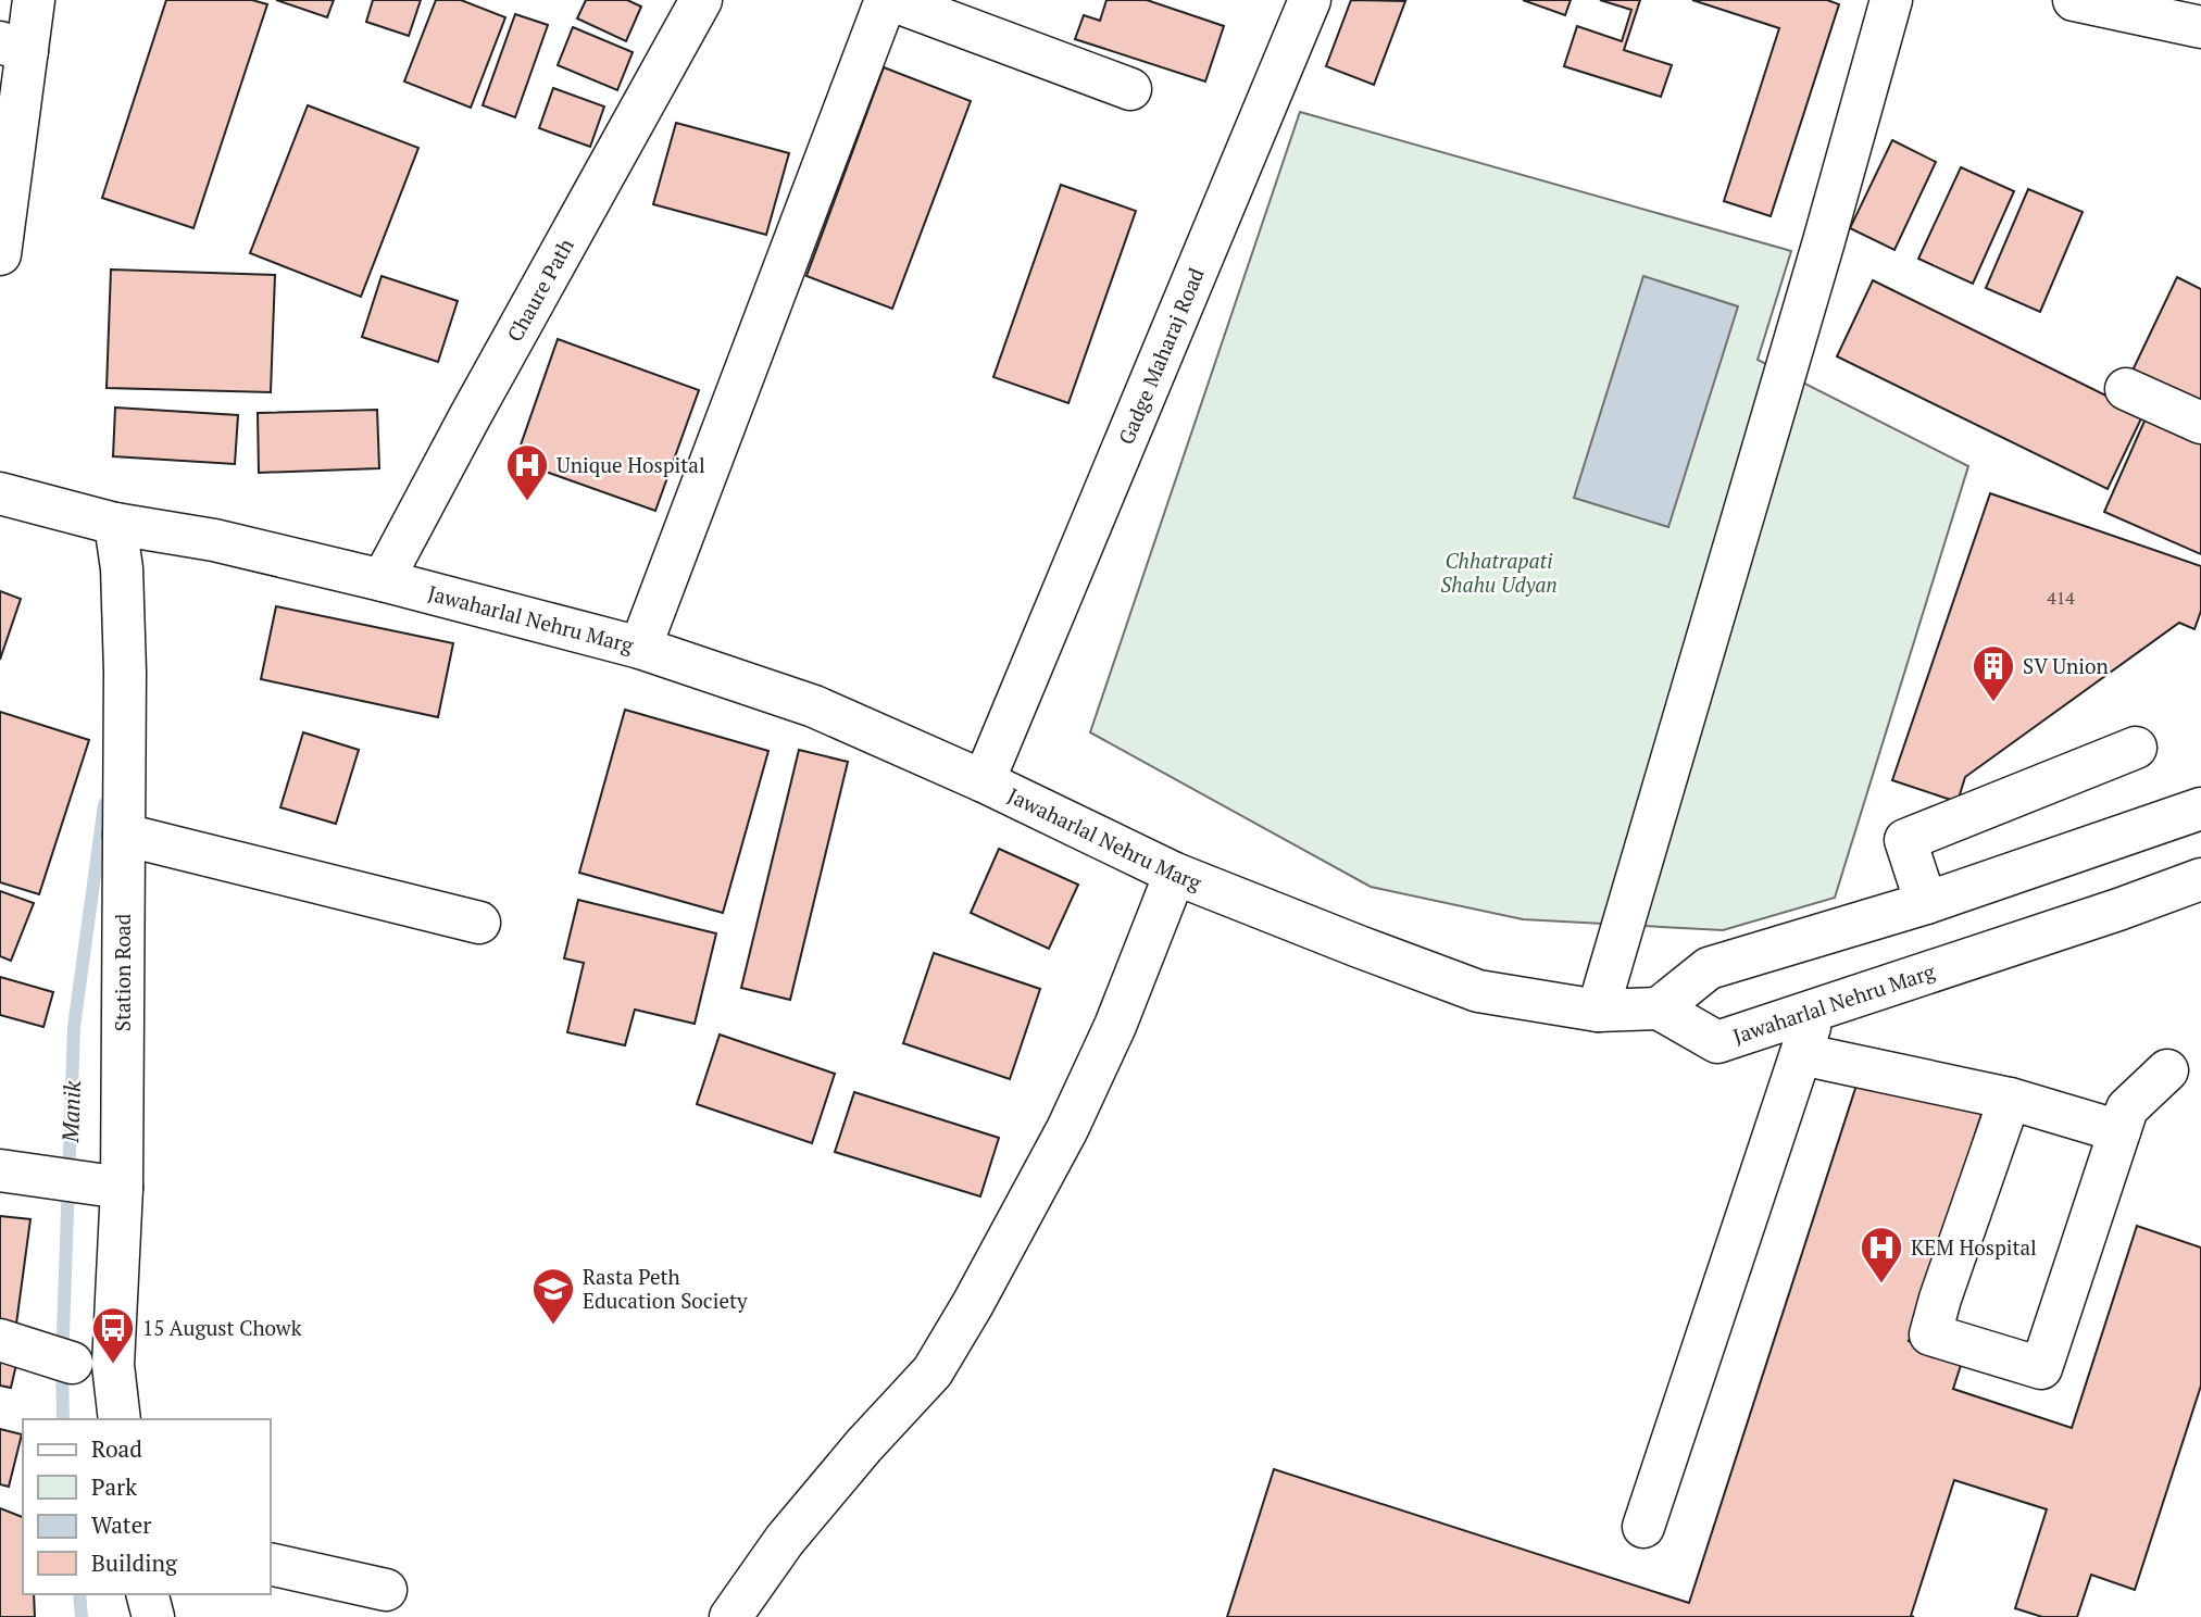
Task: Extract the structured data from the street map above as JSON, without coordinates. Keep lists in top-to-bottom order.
{
  "streets": {
    "street": [
      "Chaure Path",
      "Gadge Maharaj Road",
      "Jawaharlal Nehru Marg",
      "Station Road"
    ]
  },
  "crossings": [
    ["Chaure Path", "Jawaharlal Nehru Marg"],
    ["Gadge Maharaj Road", "Jawaharlal Nehru Marg"],
    ["Jawaharlal Nehru Marg", "Station Road"]
  ],
  "water": ["Manik"],
  "parks": ["Chhatrapati Shahu Udyan"],
  "places": {
    "hospital": ["Unique Hospital", "KEM Hospital"],
    "building": ["SV Union"],
    "school or university": ["Rasta Peth Education Society"],
    "bus stop": ["15 August Chowk"]
  },
  "house_numbers": ["414"],
  "legend": [
    "Road",
    "Park",
    "Water",
    "Building"
  ]
}
